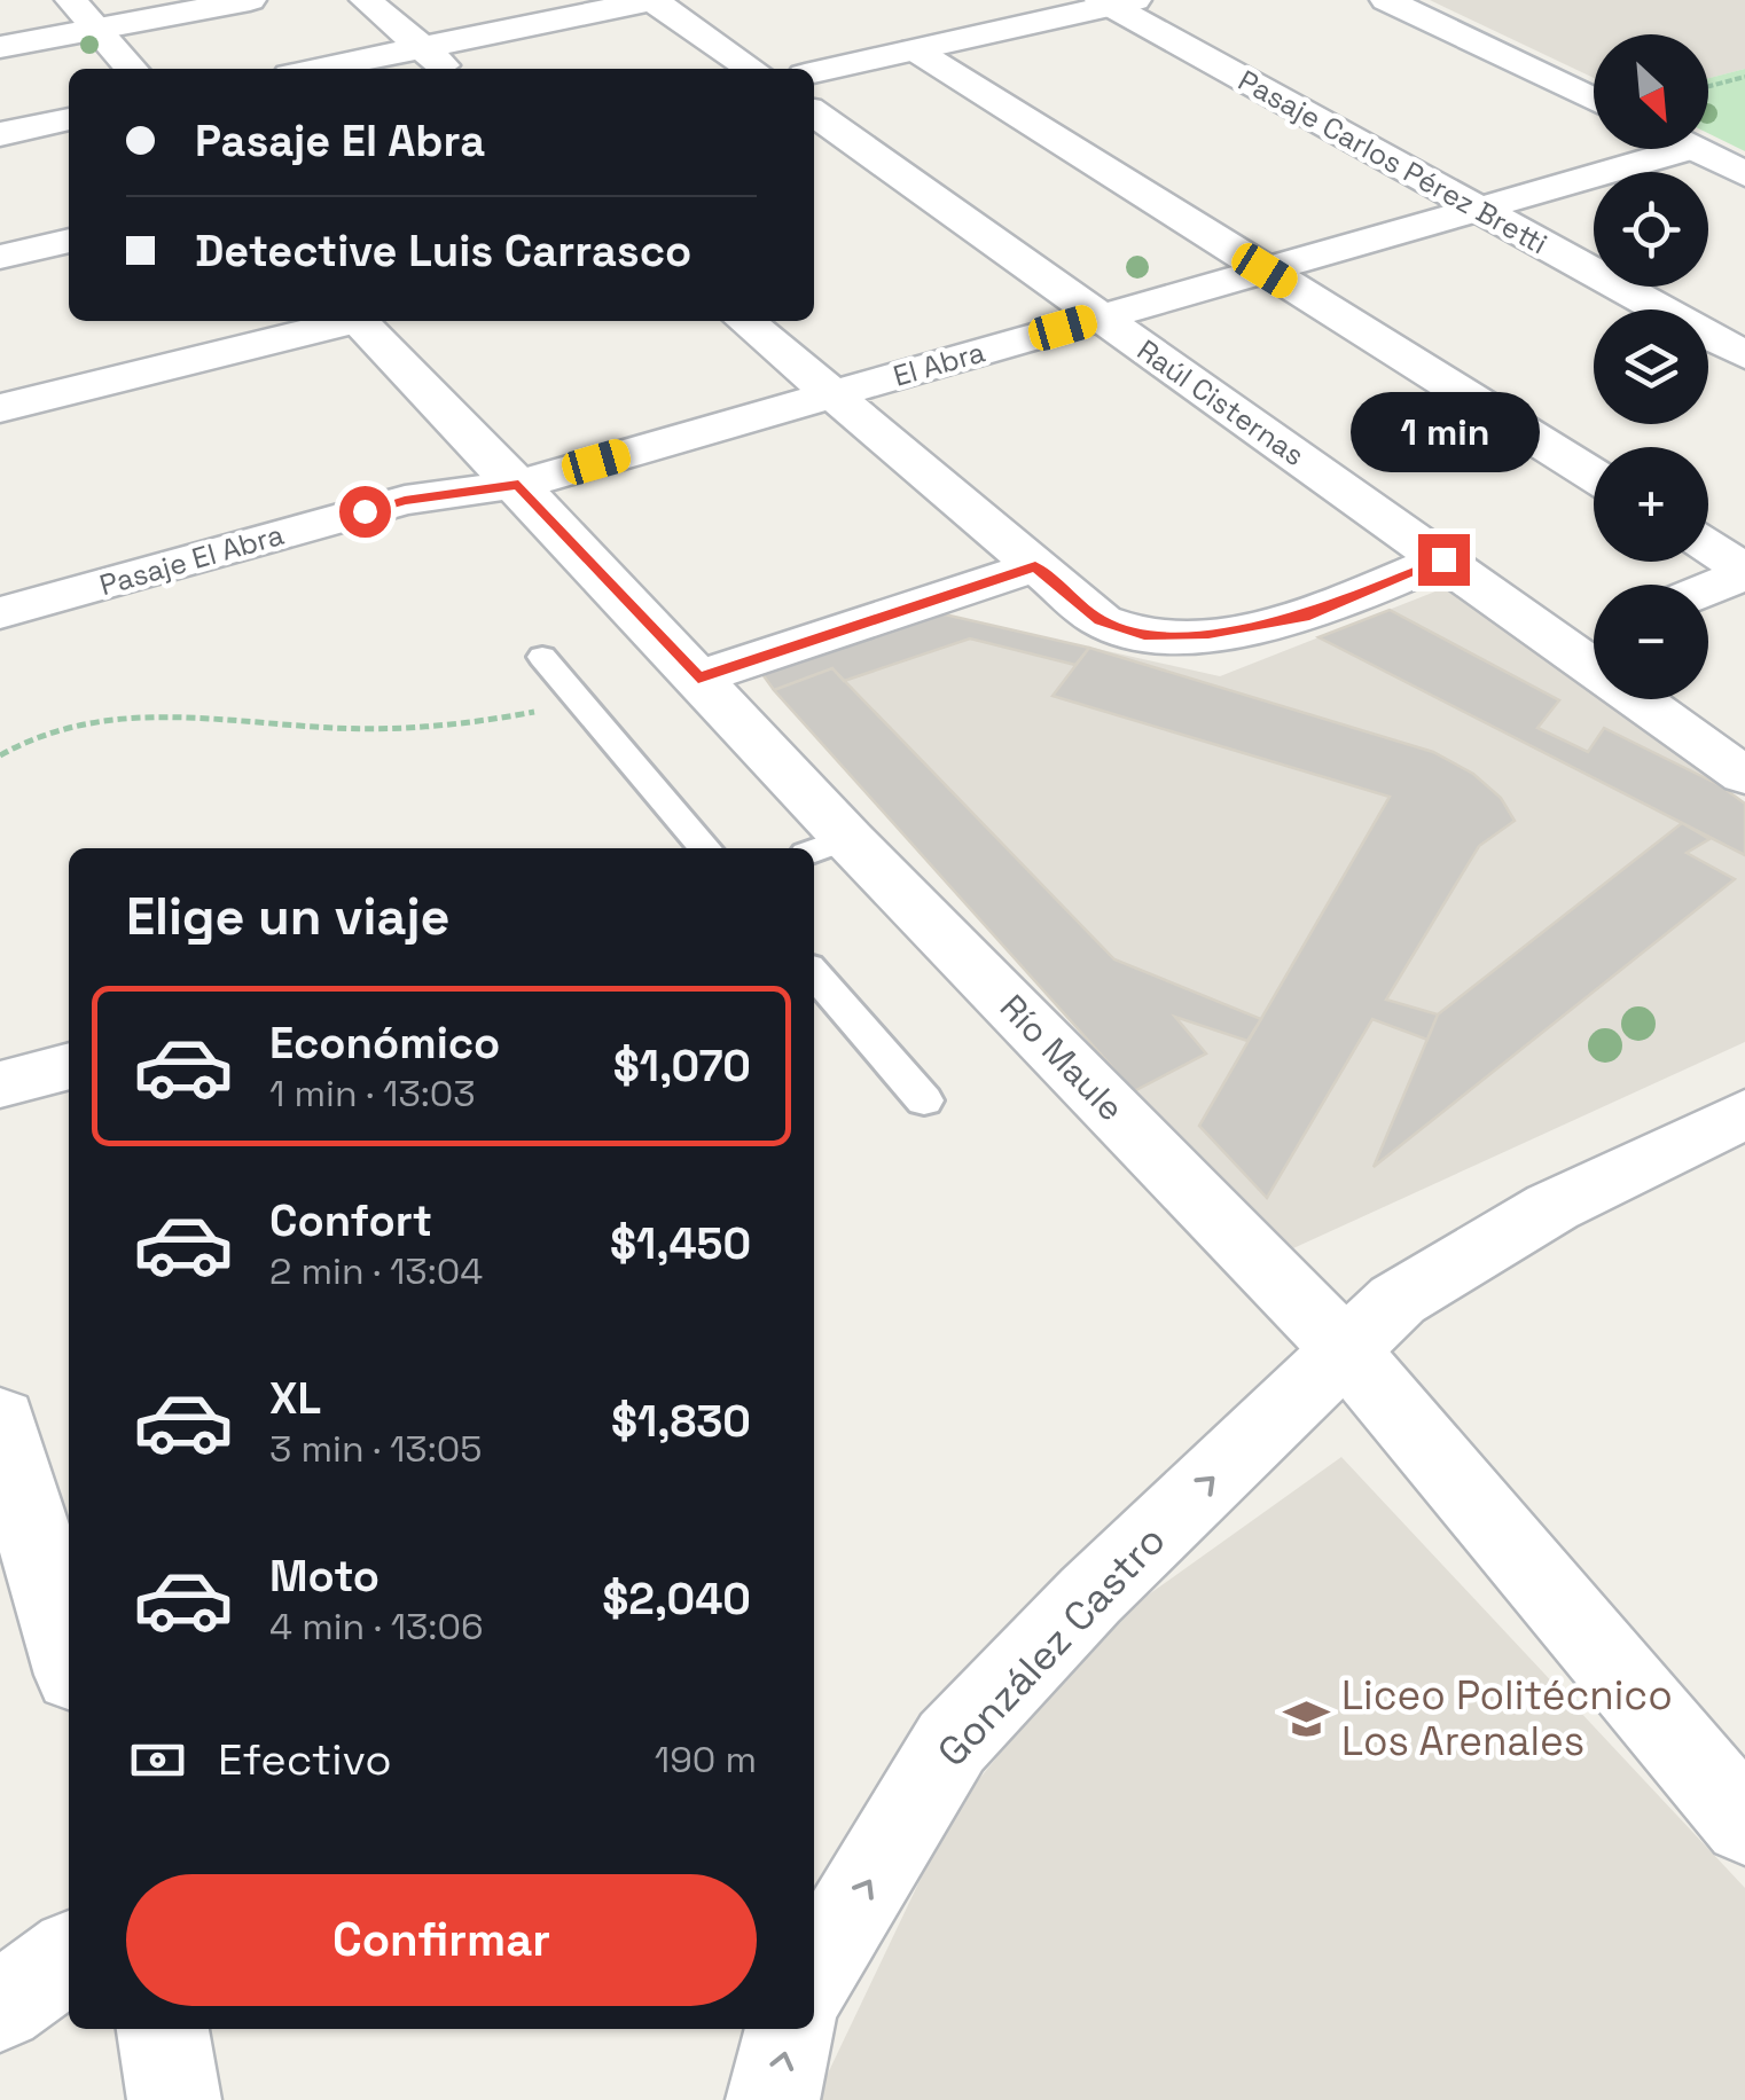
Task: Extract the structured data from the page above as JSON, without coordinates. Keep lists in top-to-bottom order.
{
  "streets": {
    "street": [
      "Pasaje Carlos Pérez Bretti",
      "El Abra",
      "Raúl Cisternas",
      "Pasaje El Abra",
      "Río Maule",
      "González Castro"
    ]
  },
  "crossings": [
    ["Pasaje Carlos Pérez Bretti", "El Abra"],
    ["El Abra", "Raúl Cisternas"],
    ["El Abra", "Pasaje El Abra"],
    ["El Abra", "Río Maule"],
    ["Pasaje El Abra", "Río Maule"],
    ["Río Maule", "González Castro"]
  ],
  "one_way": ["González Castro"],
  "places": {
    "school or university": ["Liceo Politécnico Los Arenales"]
  },
  "north": "bottom right",
  "page": {
    "map_buttons": ["+", "−"],
    "banner": ["Pasaje El Abra", "Detective Luis Carrasco"],
    "bubble": "1 min",
    "heading": "Elige un viaje",
    "list": [
      {
        "name": "Económico",
        "note": "1 min · 13:03",
        "value": "$1,070"
      },
      {
        "name": "Confort",
        "note": "2 min · 13:04",
        "value": "$1,450"
      },
      {
        "name": "XL",
        "note": "3 min · 13:05",
        "value": "$1,830"
      },
      {
        "name": "Moto",
        "note": "4 min · 13:06",
        "value": "$2,040"
      }
    ],
    "pay": ["Efectivo", "190 m"],
    "buttons": "Confirmar"
  }
}
